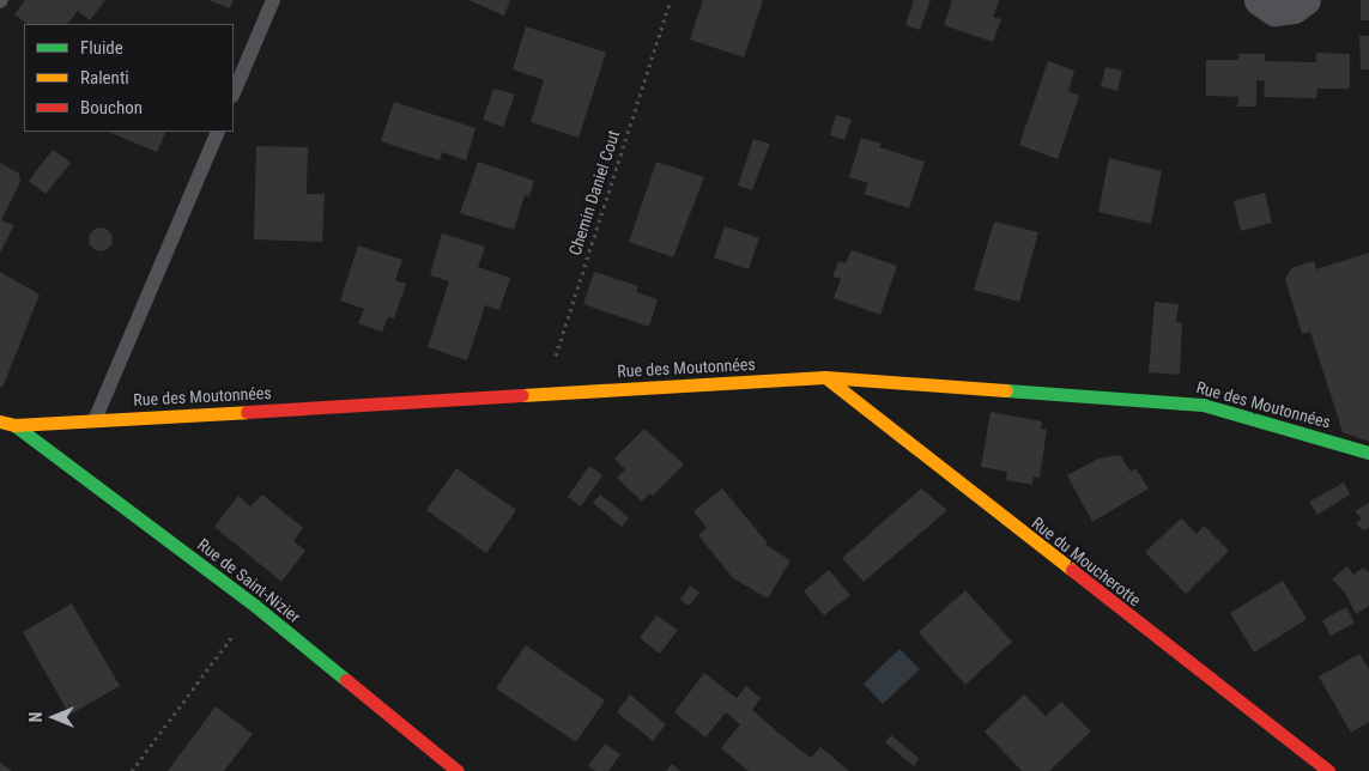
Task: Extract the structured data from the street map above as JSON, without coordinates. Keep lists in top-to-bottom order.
{
  "streets": {
    "street": ["Rue des Moutonnées", "Rue du Moucherotte", "Rue de Saint-Nizier"],
    "path": ["Chemin Daniel Cout"]
  },
  "crossings": [
    ["Chemin Daniel Cout", "Rue des Moutonnées"],
    ["Rue des Moutonnées", "Rue du Moucherotte"],
    ["Rue des Moutonnées", "Rue de Saint-Nizier"]
  ],
  "legend": ["Fluide", "Ralenti", "Bouchon"],
  "north": "left"
}
